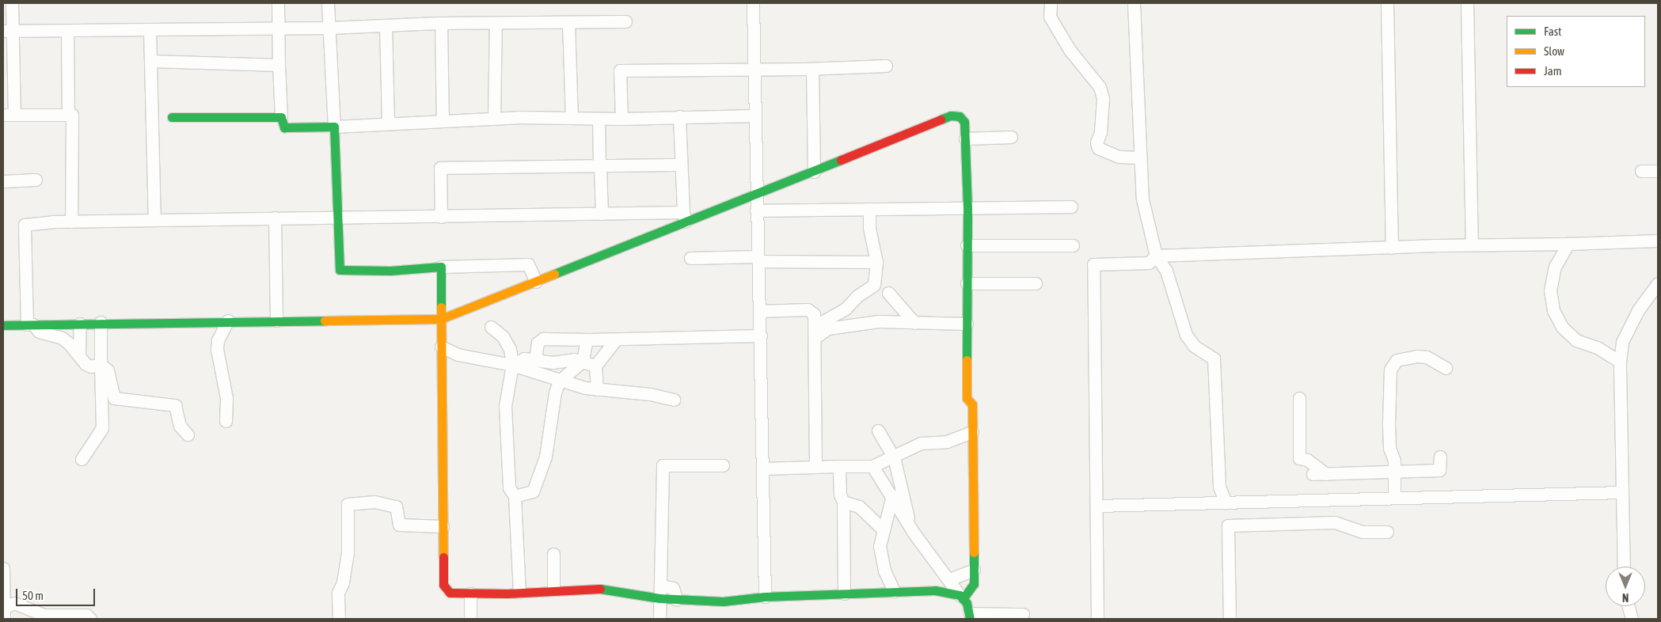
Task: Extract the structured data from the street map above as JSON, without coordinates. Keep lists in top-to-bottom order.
{
  "legend": ["Fast", "Slow", "Jam"],
  "scale_bar": "50 m",
  "north": "bottom"
}
